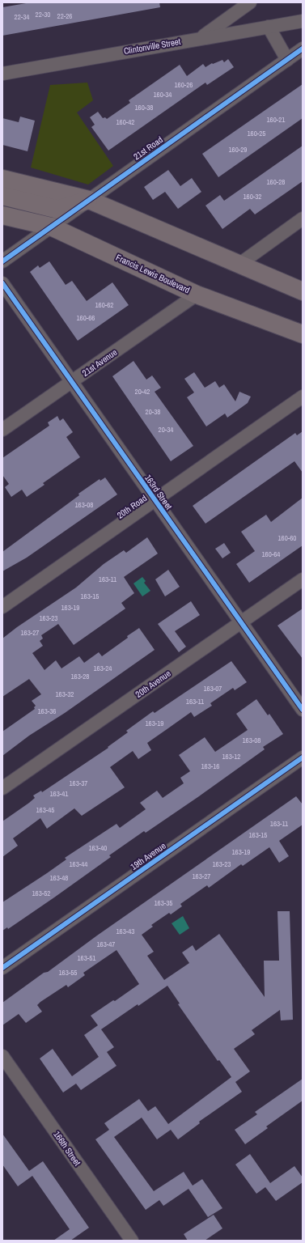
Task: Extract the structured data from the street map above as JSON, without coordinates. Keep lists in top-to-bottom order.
{
  "streets": {
    "main road": ["Francis Lewis Boulevard"],
    "street": [
      "Clintonville Street",
      "21st Road",
      "21st Avenue",
      "163rd Street",
      "20th Road",
      "20th Avenue",
      "19th Avenue",
      "166th Street"
    ]
  },
  "crossings": [
    ["21st Road", "Francis Lewis Boulevard"],
    ["Francis Lewis Boulevard", "21st Avenue"],
    ["21st Avenue", "163rd Street"],
    ["163rd Street", "20th Road"],
    ["163rd Street", "20th Avenue"]
  ],
  "house_numbers": [
    "22-30",
    "22-26",
    "22-34",
    "160-26",
    "160-34",
    "160-38",
    "160-21",
    "160-42",
    "160-25",
    "160-29",
    "160-28",
    "160-32",
    "160-62",
    "160-66",
    "20-42",
    "20-38",
    "20-34",
    "163-08",
    "160-60",
    "160-64",
    "163-11",
    "163-15",
    "163-19",
    "163-23",
    "163-27",
    "163-24",
    "163-28",
    "163-07",
    "163-32",
    "163-11",
    "163-36",
    "163-19",
    "163-08",
    "163-12",
    "163-16",
    "163-37",
    "163-41",
    "163-45",
    "163-11",
    "163-15",
    "163-40",
    "163-19",
    "163-44",
    "163-23",
    "163-27",
    "163-48",
    "163-52",
    "163-35",
    "163-43",
    "163-47",
    "163-51",
    "163-55"
  ]
}
